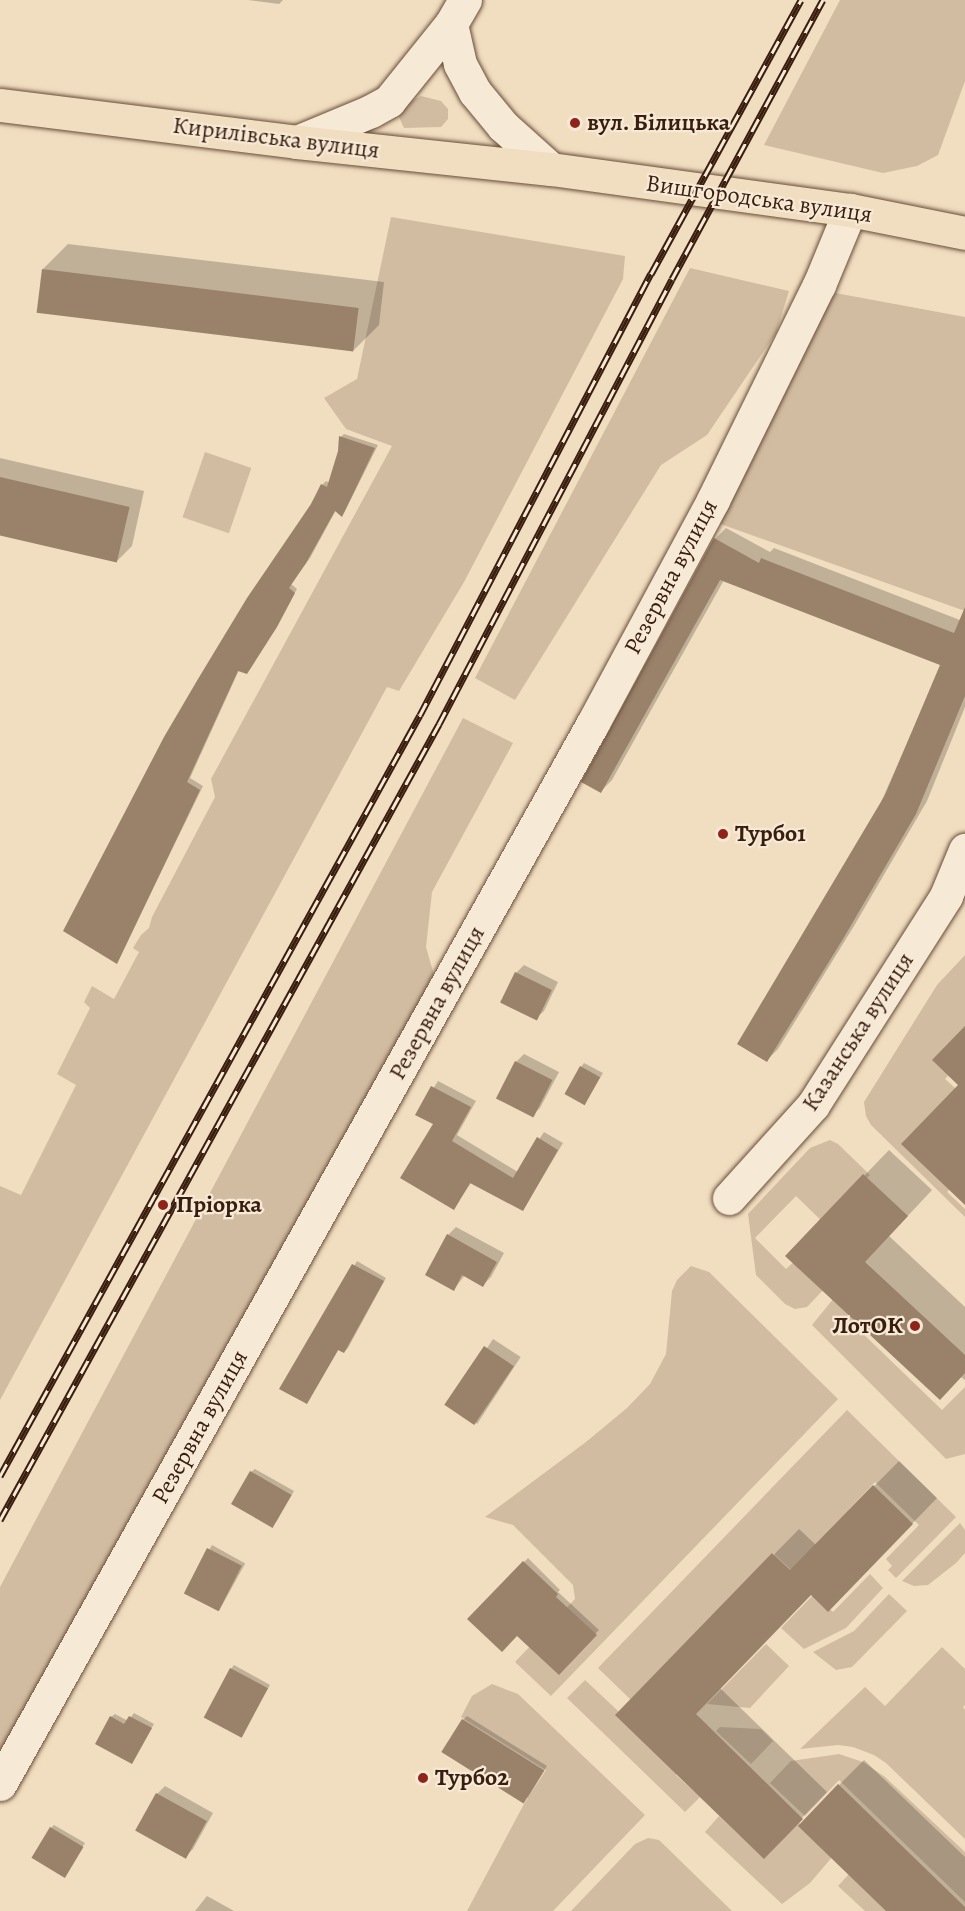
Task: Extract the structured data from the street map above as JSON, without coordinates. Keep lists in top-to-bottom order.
{
  "streets": {
    "main road": ["Кирилівська вулиця", "Вишгородська вулиця"],
    "street": ["Резервна вулиця", "Казанська вулиця"]
  },
  "crossings": [
    ["Кирилівська вулиця", "Вишгородська вулиця"],
    ["Вишгородська вулиця", "Резервна вулиця"]
  ],
  "places": [
    "вул. Білицька",
    "Турбо1",
    "Пріорка",
    "ЛотОК",
    "Турбо2"
  ]
}
